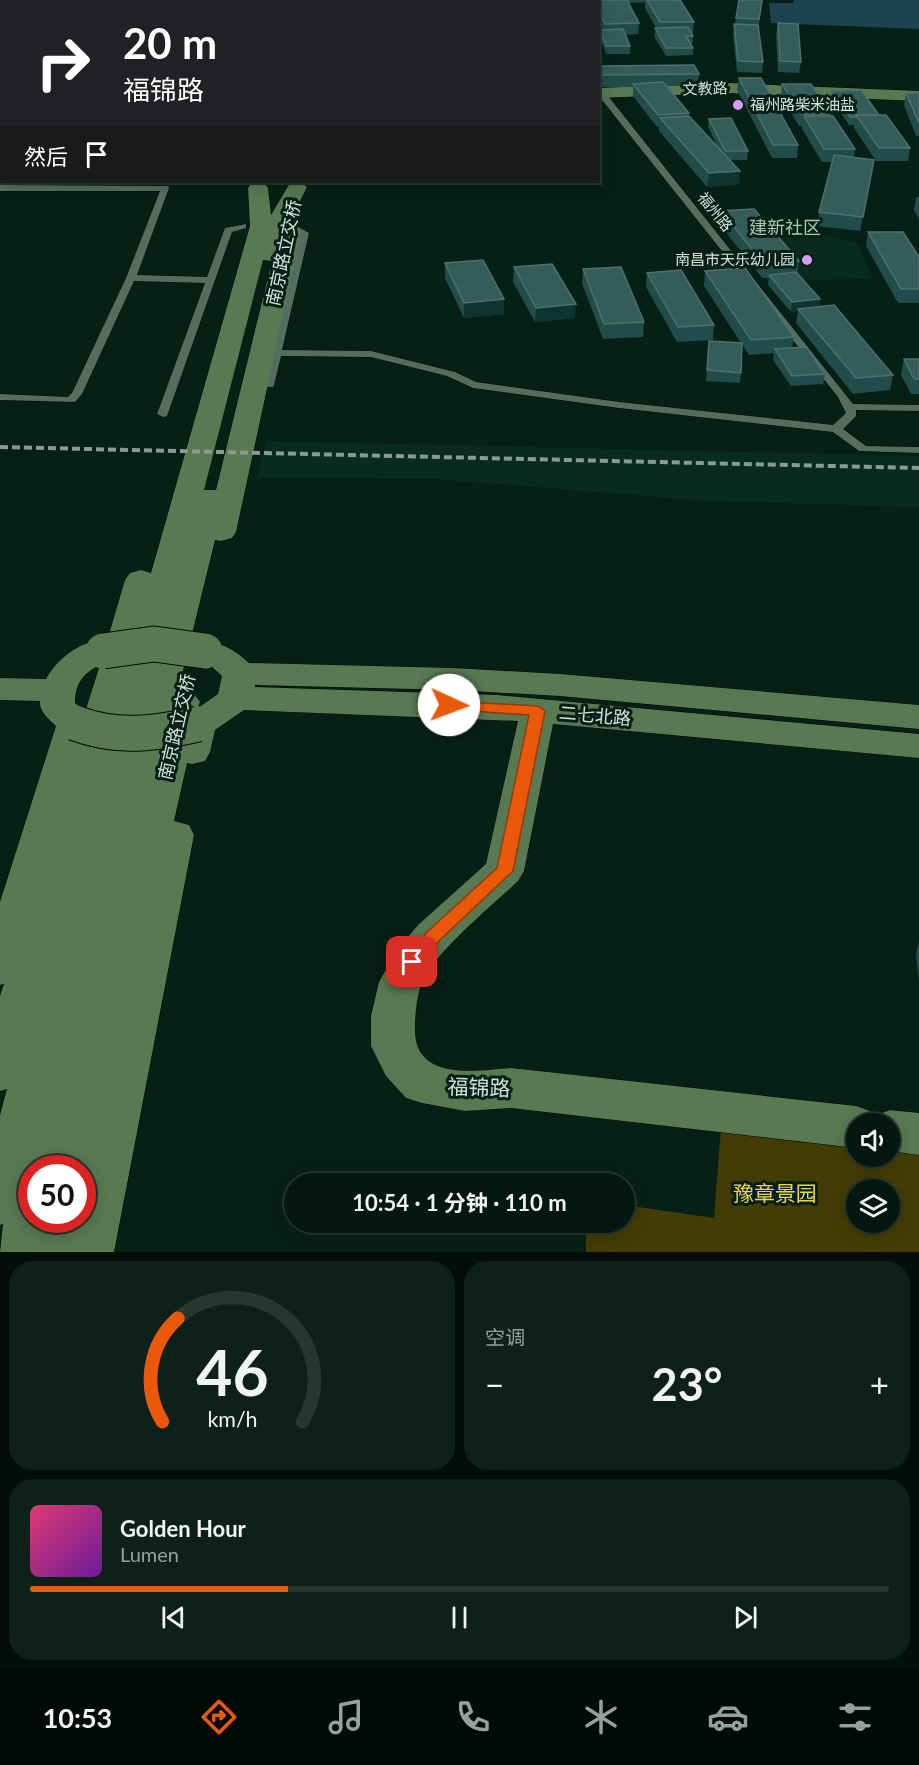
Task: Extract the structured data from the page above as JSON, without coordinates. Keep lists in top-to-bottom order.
{
  "streets": {
    "main road": [
      "文教路",
      "南京路立交桥",
      "二七北路",
      "福锦路"
    ],
    "lane": ["福州路"]
  },
  "crossings": [
    ["文教路", "福州路"],
    ["二七北路", "福锦路"]
  ],
  "districts": ["建新社区"],
  "parks": ["豫章景园"],
  "places": ["福州路柴米油盐", "南昌市天乐幼儿园"],
  "page": {
    "turn": ["20 m", "福锦路"],
    "then": "然后",
    "limit": "50",
    "trip": "10:54 · 1 分钟 · 110 m",
    "tile": "空调",
    "heat": ["−", "23°", "+"],
    "song": ["Golden Hour", "Lumen"],
    "tabs": "10:53",
    "gauge": ["46", "km/h"]
  }
}
